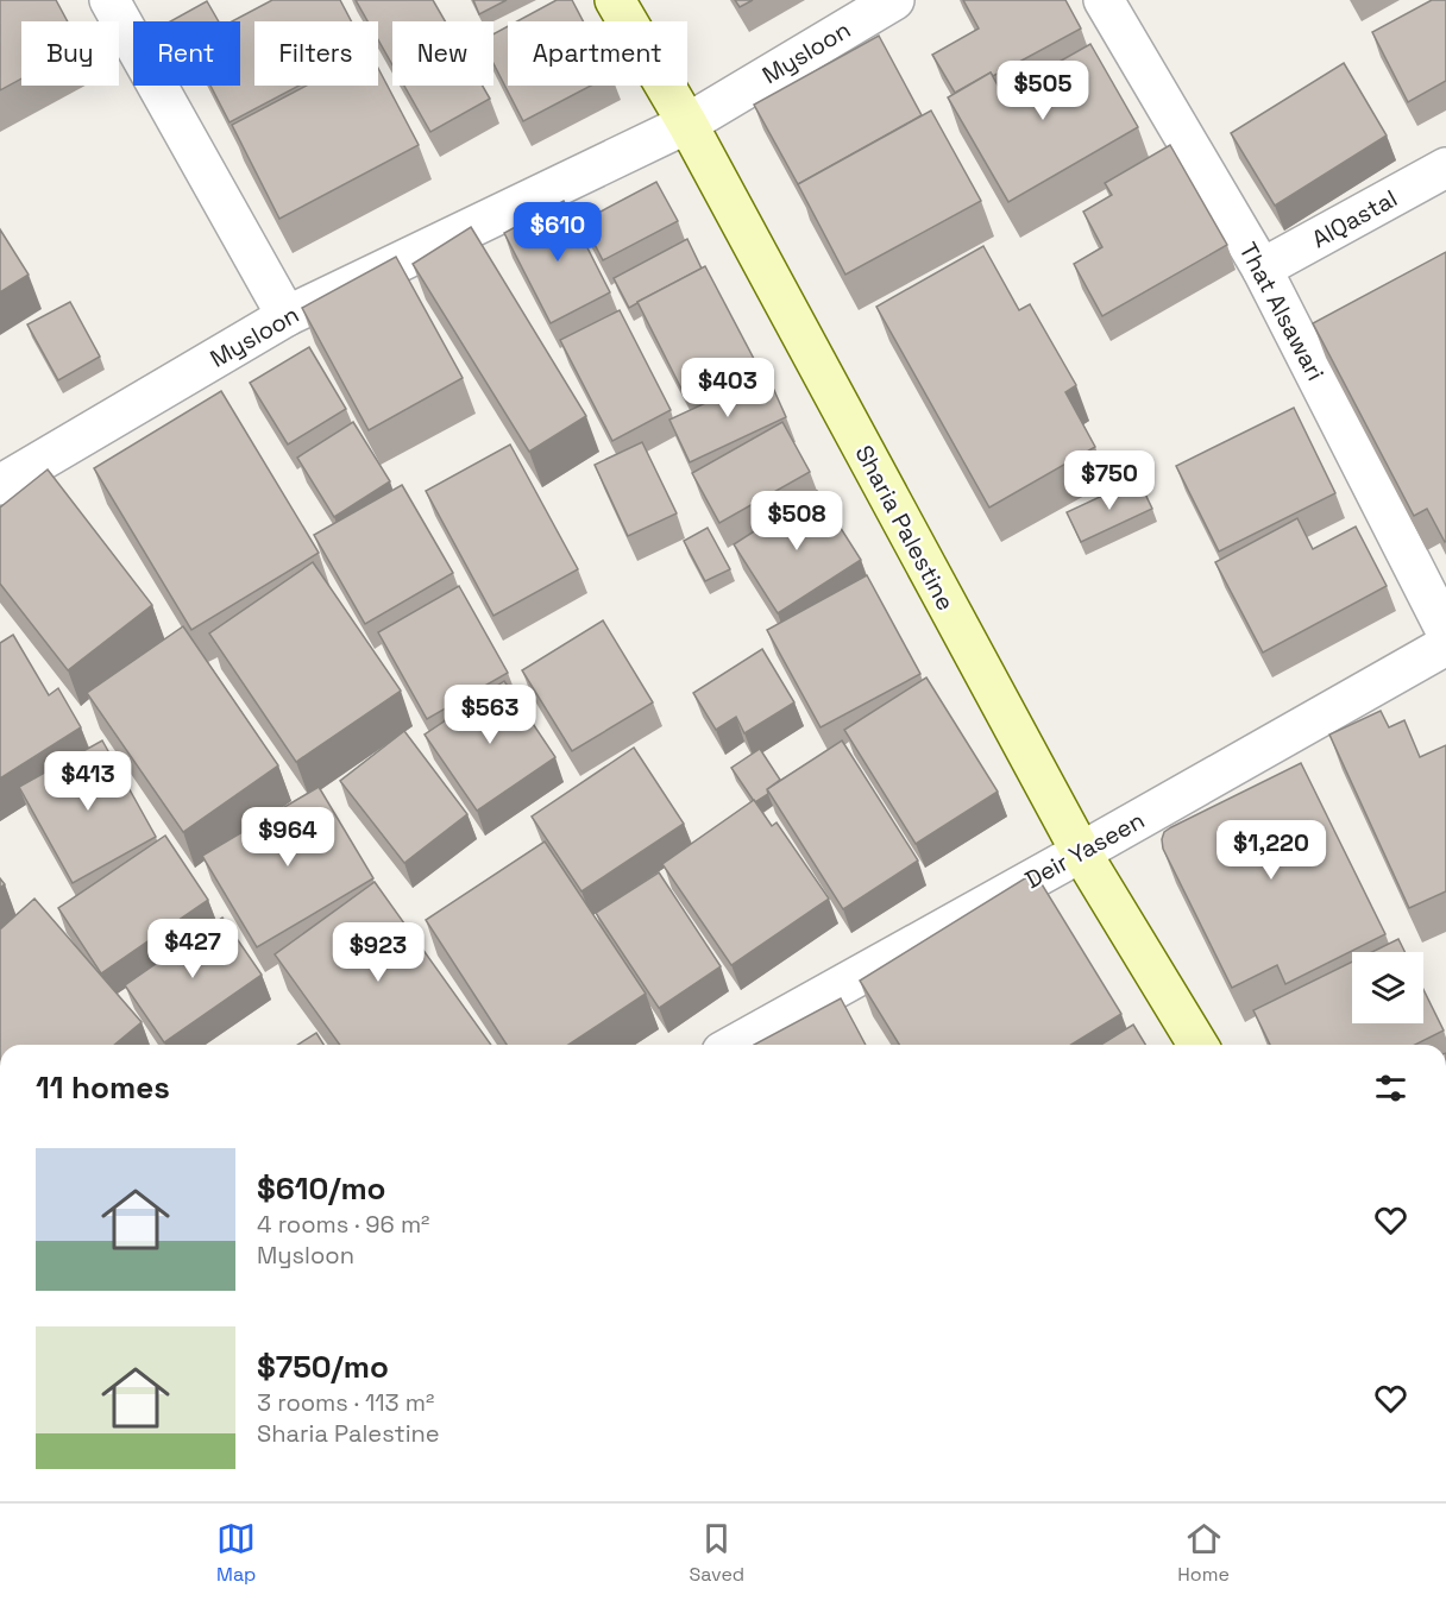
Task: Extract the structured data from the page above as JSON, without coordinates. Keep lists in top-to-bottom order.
{
  "streets": {
    "street": [
      "Mysloon",
      "AlQastal",
      "That Alsawari",
      "Sharia Palestine",
      "Deir Yaseen"
    ]
  },
  "crossings": [
    ["Mysloon", "Sharia Palestine"],
    ["AlQastal", "That Alsawari"],
    ["Sharia Palestine", "Deir Yaseen"]
  ],
  "page": {
    "chip": [
      "Buy",
      "Rent",
      "Filters",
      "New",
      "Apartment"
    ],
    "price": [
      "$505",
      "$610",
      "$403",
      "$750",
      "$508",
      "$563",
      "$413",
      "$964",
      "$1,220",
      "$427",
      "$923"
    ],
    "heading": "11 homes",
    "list": [
      {
        "name": "$610/mo",
        "note": "4 rooms · 96 m² · Mysloon"
      },
      {
        "name": "$750/mo",
        "note": "3 rooms · 113 m² · Sharia Palestine"
      }
    ],
    "tabs": ["Map", "Saved", "Home"]
  }
}
